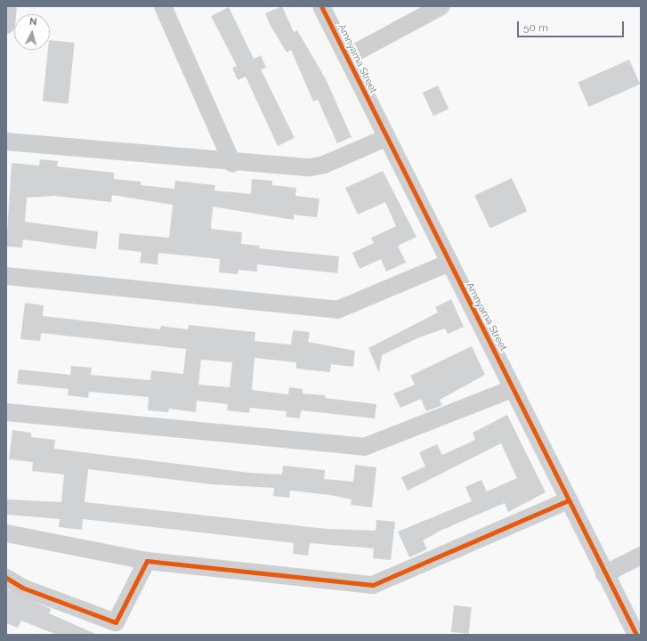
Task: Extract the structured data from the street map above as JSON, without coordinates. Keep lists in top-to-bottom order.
{
  "streets": {
    "street": ["Amnyama Street"]
  },
  "scale_bar": "50 m",
  "north": "top"
}
